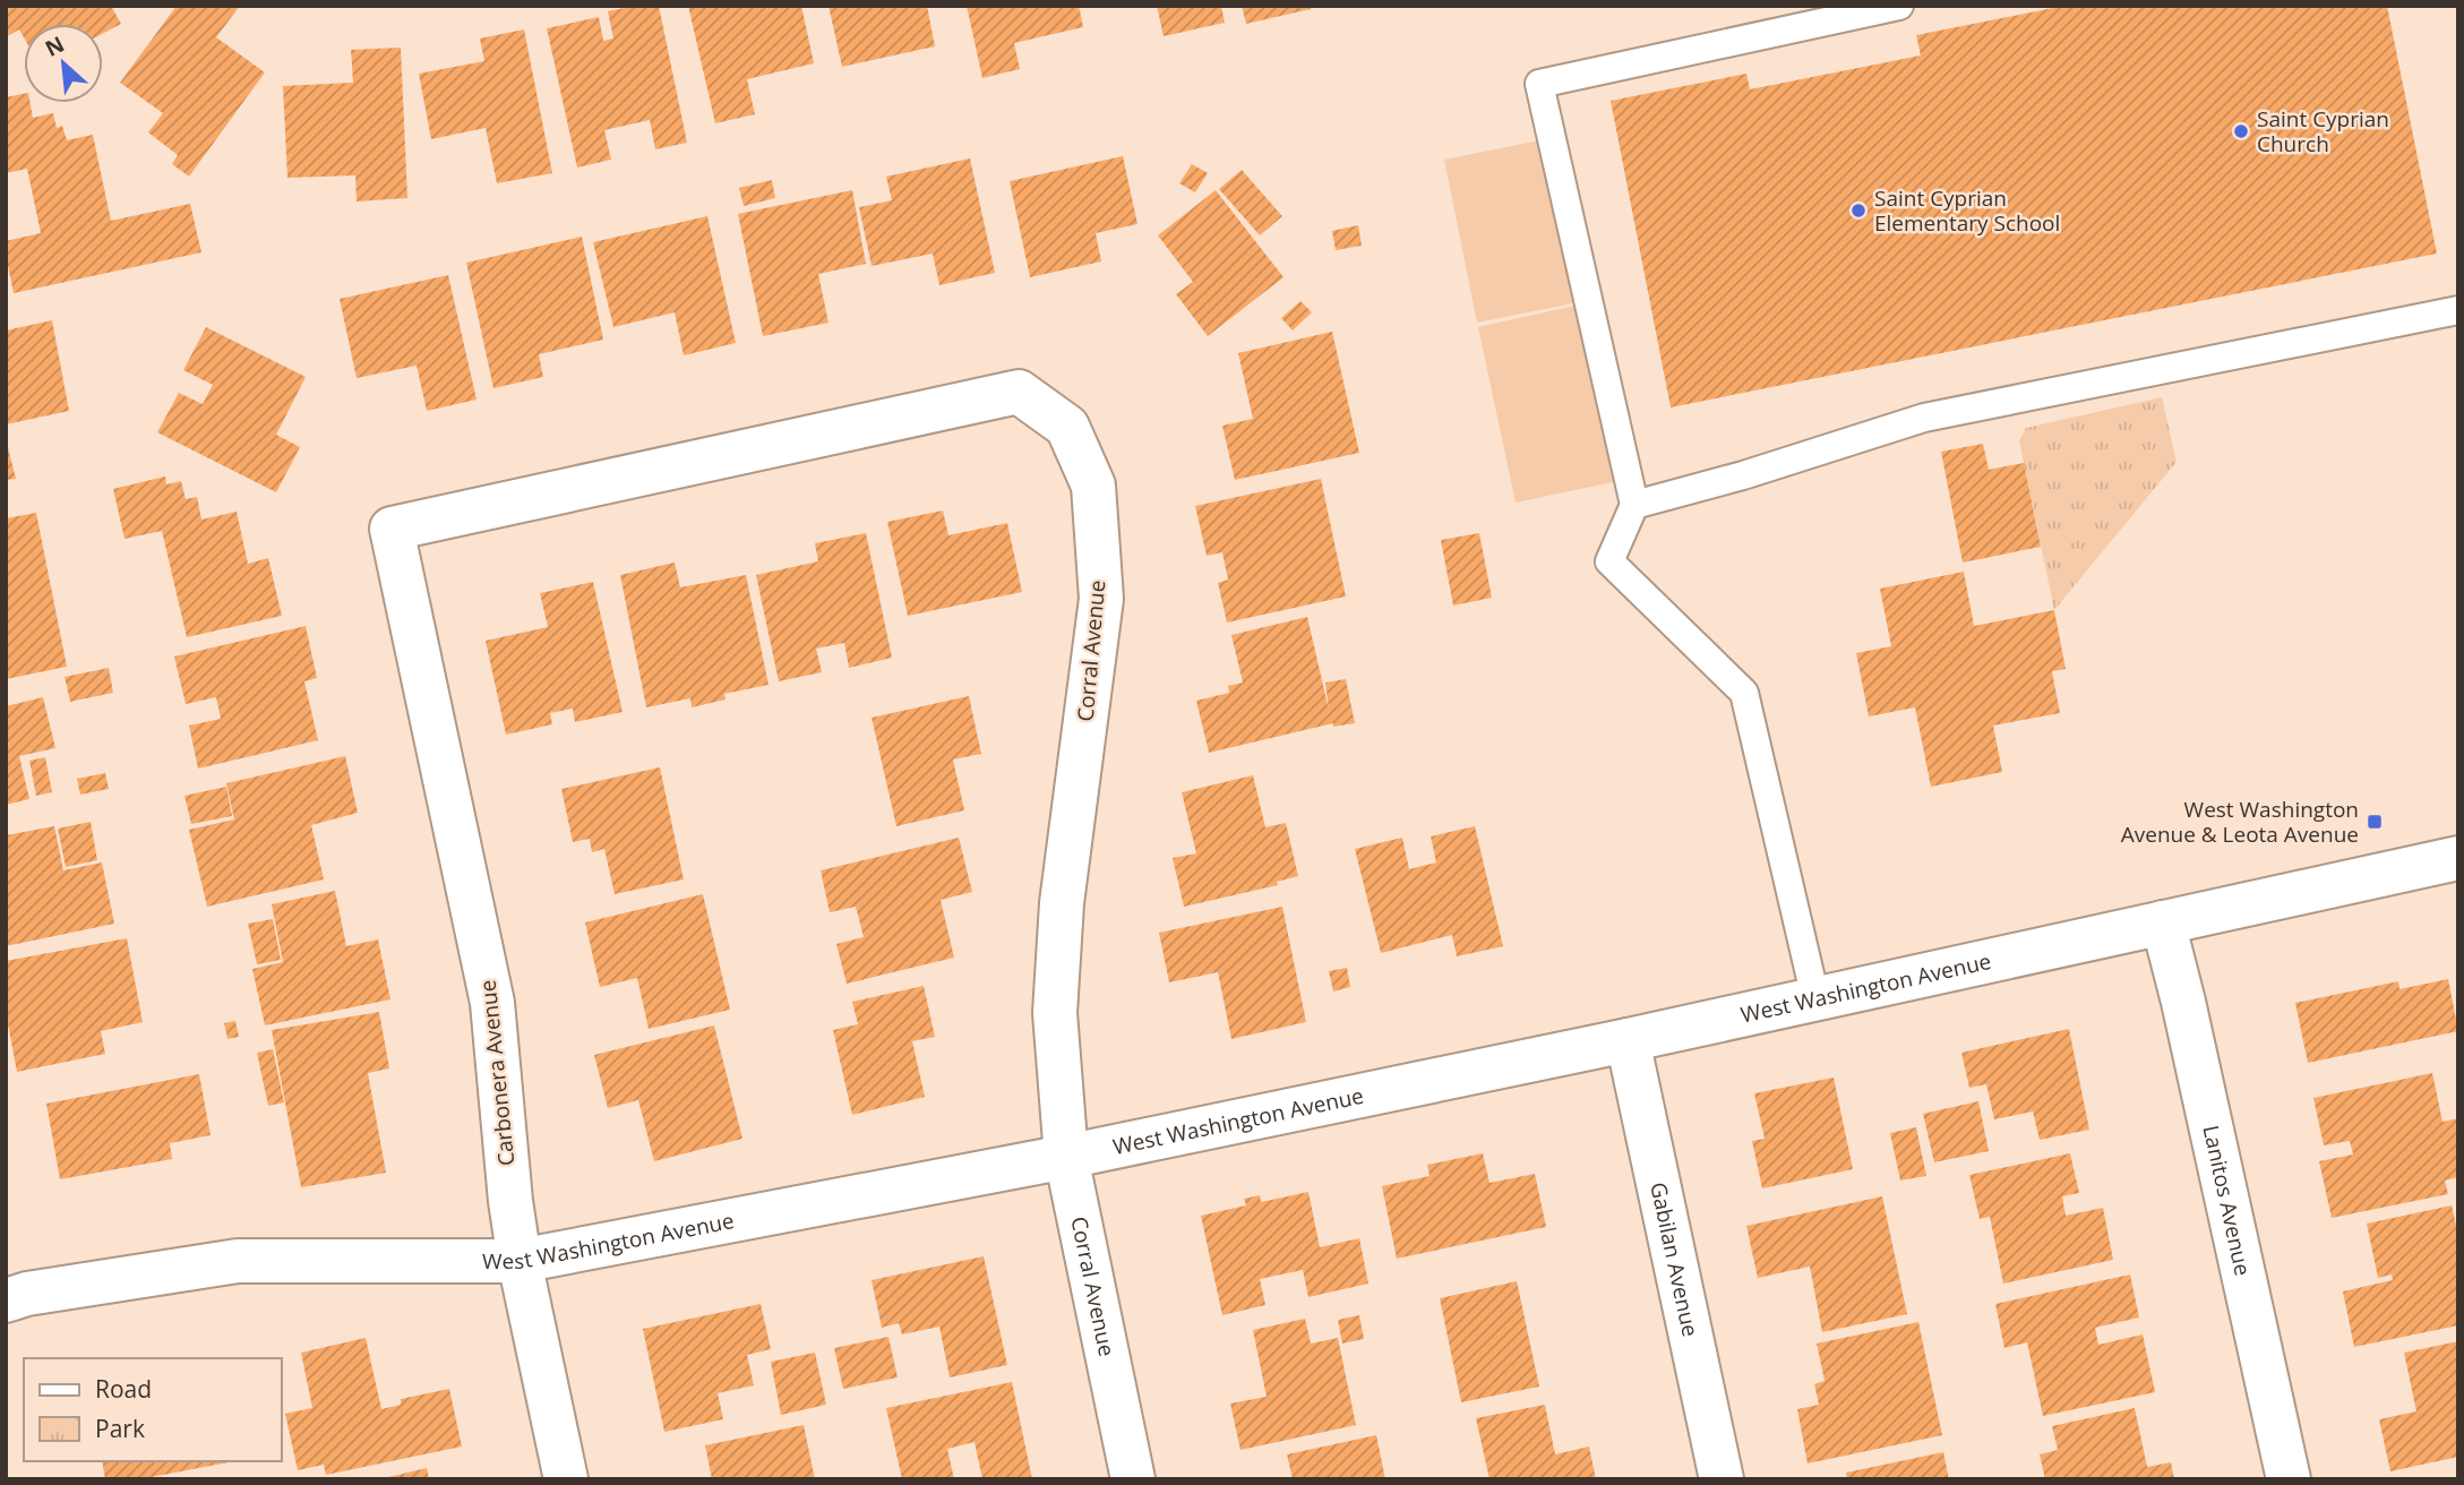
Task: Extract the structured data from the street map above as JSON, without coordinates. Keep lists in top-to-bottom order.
{
  "streets": {
    "street": [
      "Corral Avenue",
      "West Washington Avenue",
      "Carbonera Avenue",
      "Lanitos Avenue",
      "Gabilan Avenue"
    ]
  },
  "crossings": [
    ["Corral Avenue", "West Washington Avenue"],
    ["Corral Avenue", "Carbonera Avenue"],
    ["West Washington Avenue", "Carbonera Avenue"],
    ["West Washington Avenue", "Lanitos Avenue"],
    ["West Washington Avenue", "Gabilan Avenue"]
  ],
  "places": {
    "other": ["Saint Cyprian Church", "Saint Cyprian Elementary School"],
    "transit": ["West Washington Avenue & Leota Avenue"]
  },
  "legend": ["Road", "Park"],
  "north": "top left"
}
